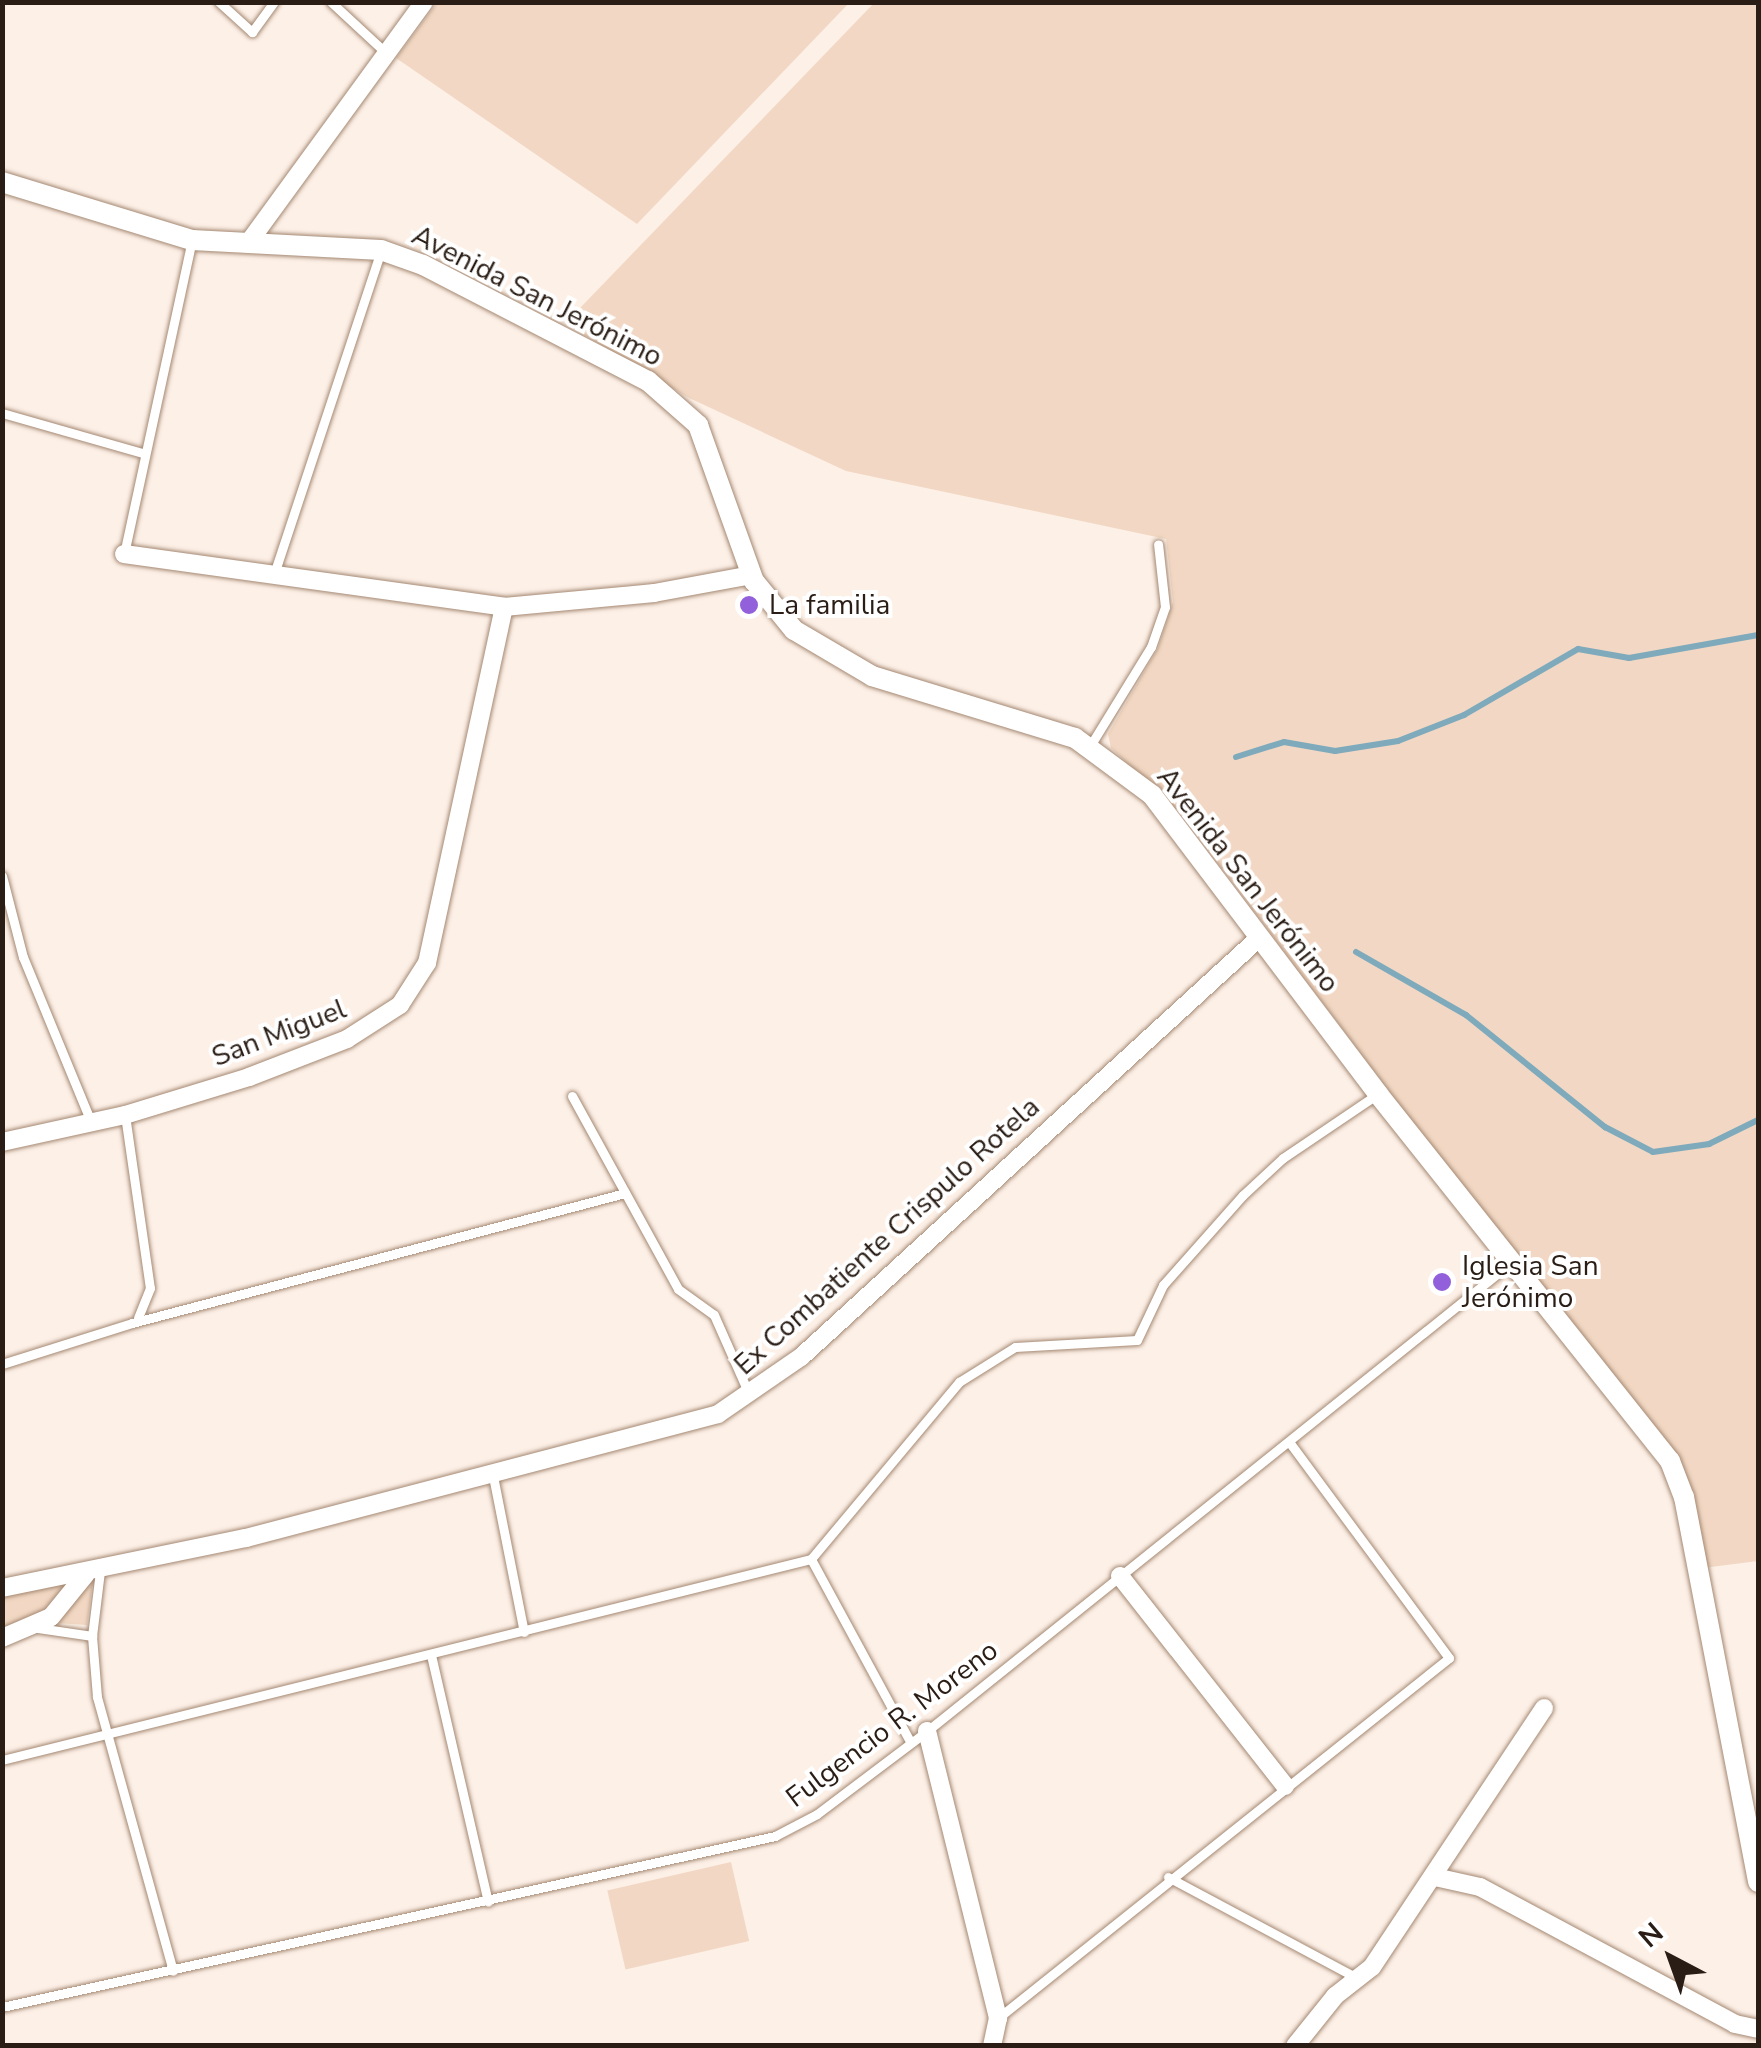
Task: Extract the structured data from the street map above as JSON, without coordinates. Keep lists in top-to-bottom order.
{
  "streets": {
    "street": ["Avenida San Jerónimo", "San Miguel", "Ex Combatiente Crispulo Rotela"],
    "lane": ["Fulgencio R. Moreno"]
  },
  "crossings": [
    ["Avenida San Jerónimo", "Ex Combatiente Crispulo Rotela"],
    ["Avenida San Jerónimo", "Fulgencio R. Moreno"]
  ],
  "places": ["La familia", "Iglesia San Jerónimo"],
  "north": "top left"
}
